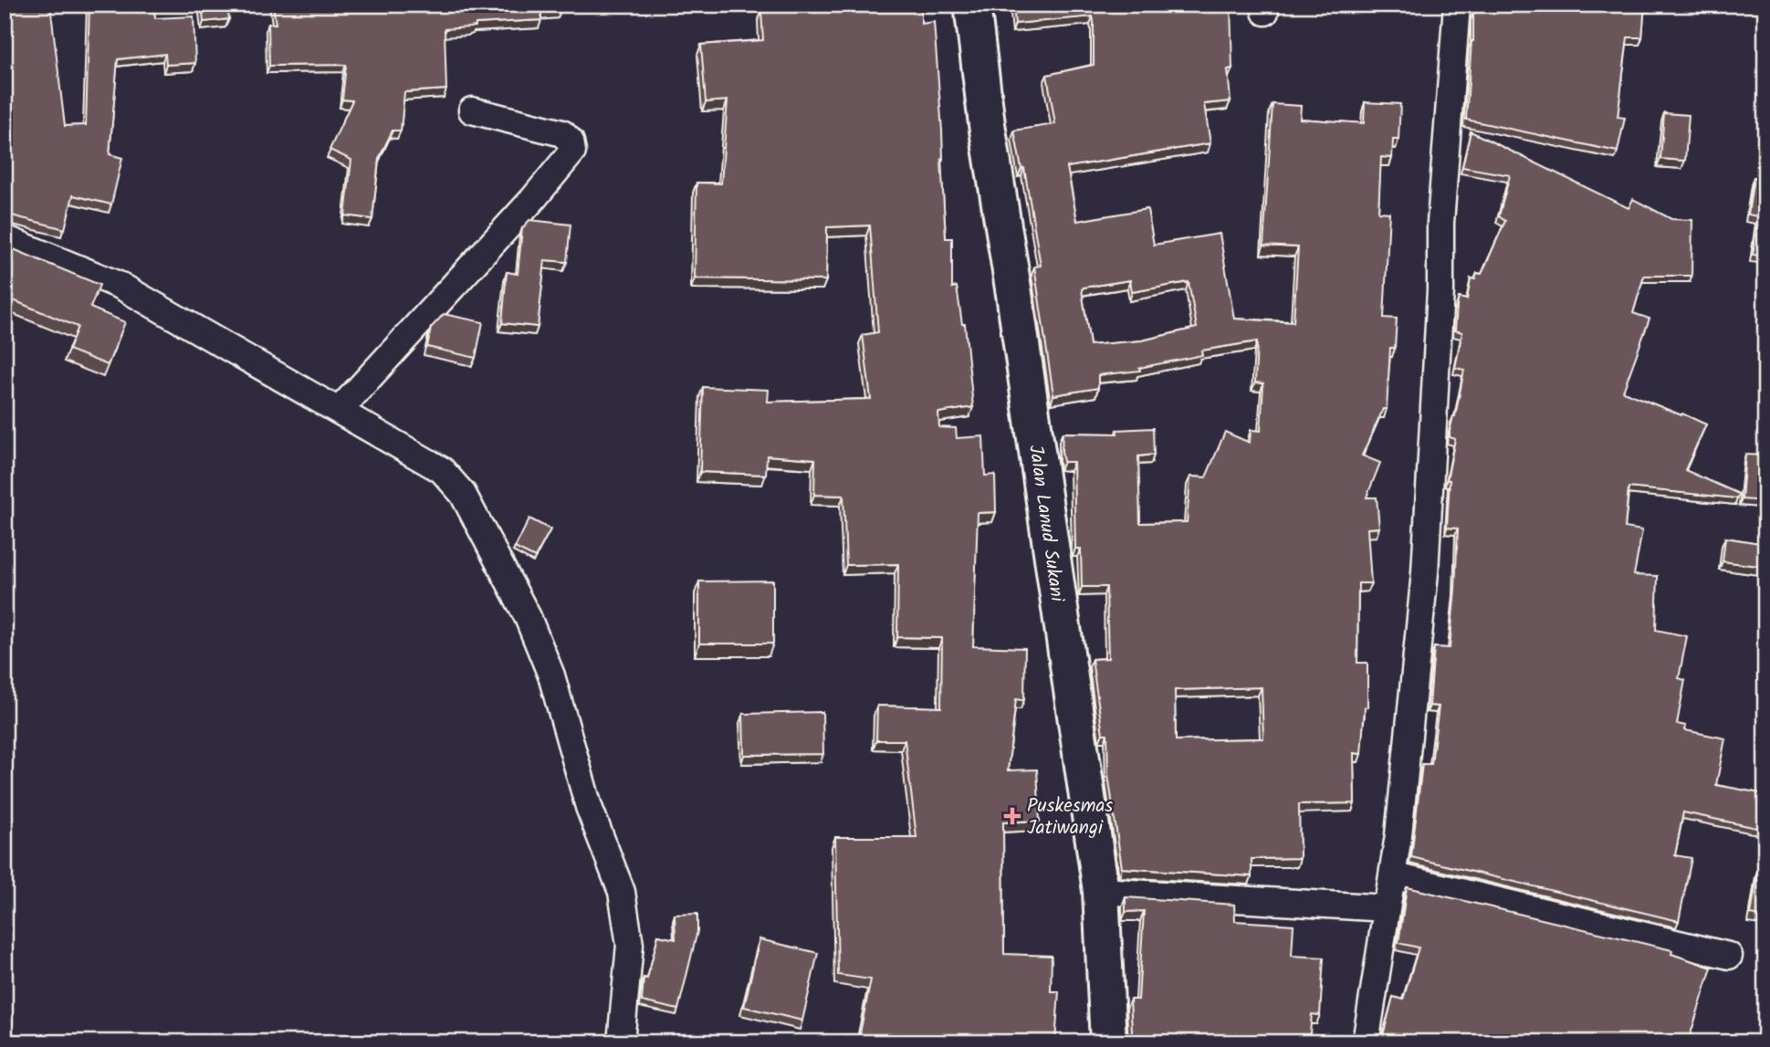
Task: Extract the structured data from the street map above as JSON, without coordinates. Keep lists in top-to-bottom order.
{
  "streets": {
    "street": ["Jalan Lanud Sukani"]
  },
  "places": {
    "health": ["Puskesmas Jatiwangi"]
  }
}
